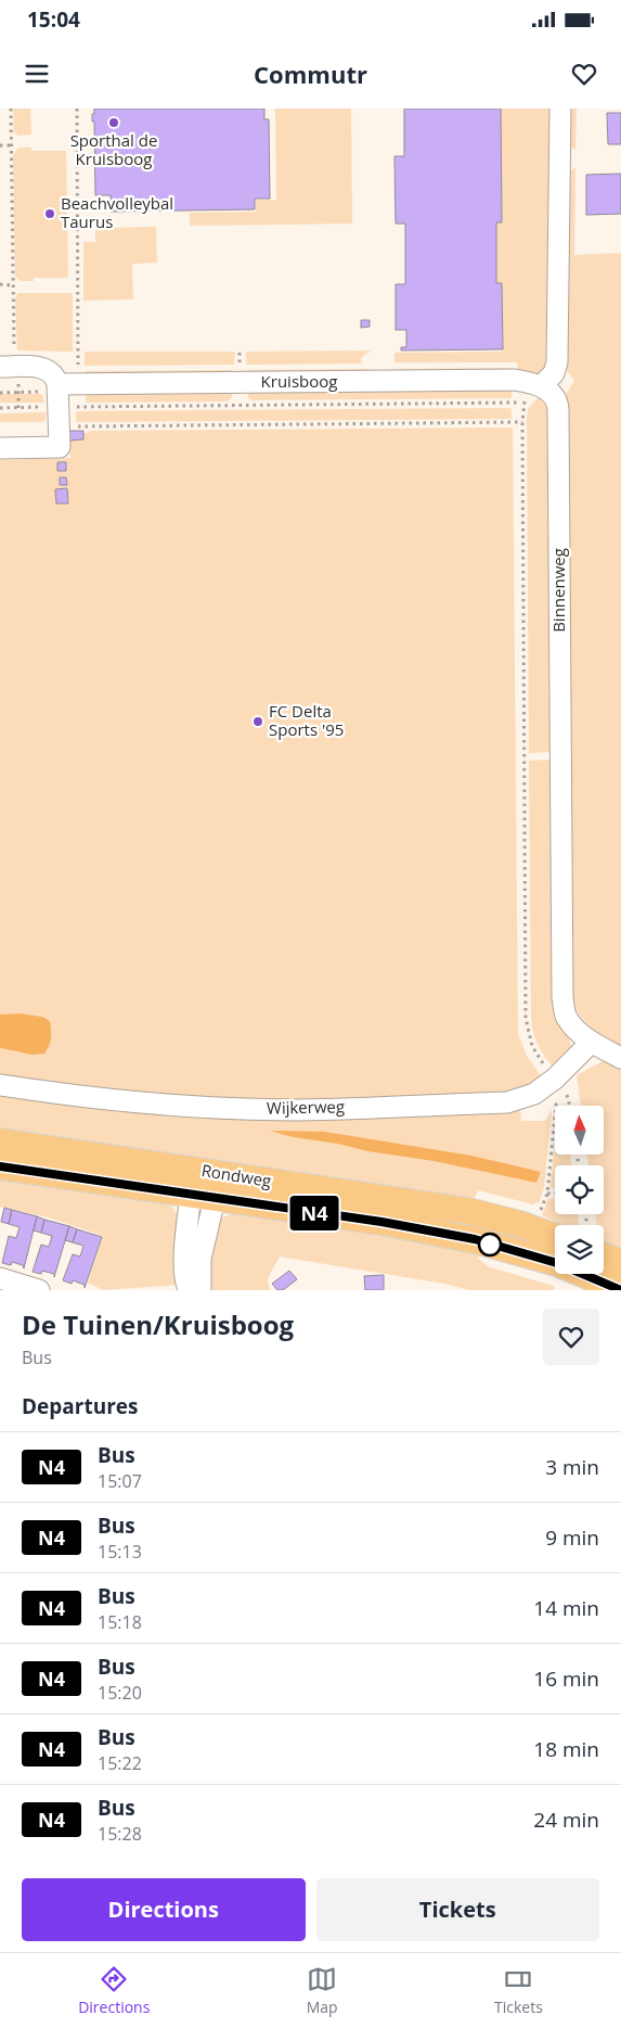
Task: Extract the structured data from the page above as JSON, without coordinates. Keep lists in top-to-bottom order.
{
  "streets": {
    "main road": ["Rondweg"],
    "street": ["Kruisboog", "Binnenweg", "Wijkerweg"]
  },
  "crossings": [
    ["Kruisboog", "Binnenweg"],
    ["Binnenweg", "Wijkerweg"]
  ],
  "places": ["Sporthal de Kruisboog", "Beachvolleybal Taurus", "FC Delta Sports '95"],
  "lines": ["bus line N4"],
  "north": "top",
  "page": {
    "status": "15:04",
    "header": "Commutr",
    "on_map": "N4",
    "heading": [
      ["De Tuinen/Kruisboog", "Bus"],
      "Departures"
    ],
    "list": [
      {
        "mark": "N4",
        "name": "Bus",
        "note": "15:07",
        "value": "3 min"
      },
      {
        "mark": "N4",
        "name": "Bus",
        "note": "15:13",
        "value": "9 min"
      },
      {
        "mark": "N4",
        "name": "Bus",
        "note": "15:18",
        "value": "14 min"
      },
      {
        "mark": "N4",
        "name": "Bus",
        "note": "15:20",
        "value": "16 min"
      },
      {
        "mark": "N4",
        "name": "Bus",
        "note": "15:22",
        "value": "18 min"
      },
      {
        "mark": "N4",
        "name": "Bus",
        "note": "15:28",
        "value": "24 min"
      }
    ],
    "buttons": ["Directions", "Tickets"],
    "tabs": ["Directions", "Map", "Tickets"]
  }
}
